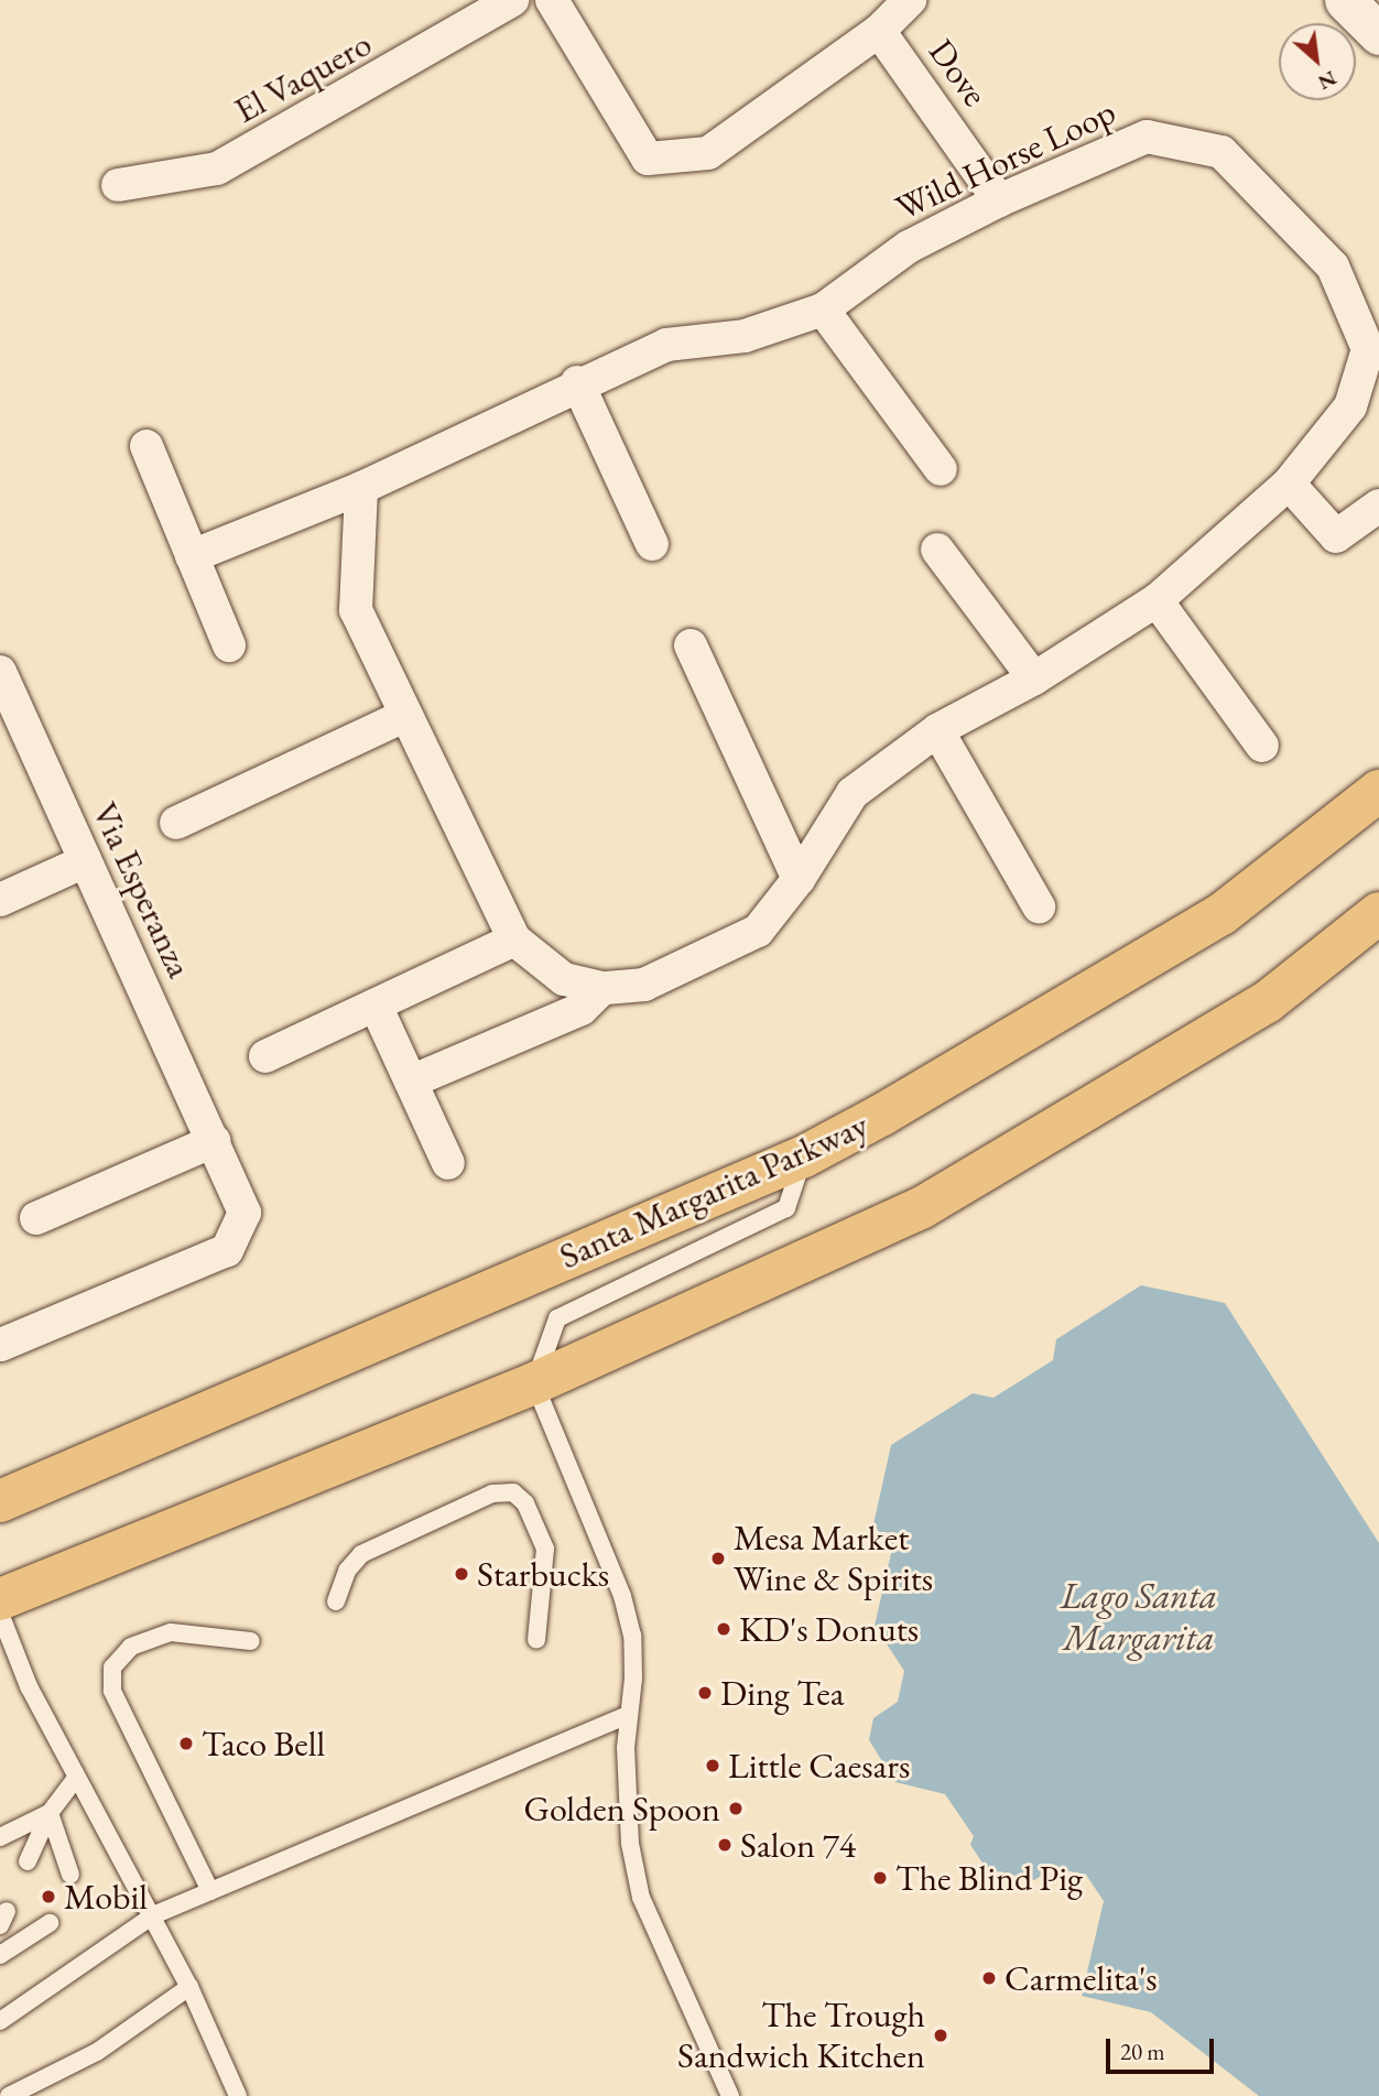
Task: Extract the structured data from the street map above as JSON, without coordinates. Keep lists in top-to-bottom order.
{
  "streets": {
    "main road": ["Santa Margarita Parkway"],
    "street": [
      "Dove",
      "El Vaquero",
      "Wild Horse Loop",
      "Via Esperanza"
    ]
  },
  "crossings": [
    ["Dove", "Wild Horse Loop"]
  ],
  "water": ["Lago Santa Margarita"],
  "places": [
    "Mesa Market Wine & Spirits",
    "Starbucks",
    "KD's Donuts",
    "Ding Tea",
    "Taco Bell",
    "Little Caesars",
    "Golden Spoon",
    "Salon 74",
    "The Blind Pig",
    "Mobil",
    "Carmelita's",
    "The Trough Sandwich Kitchen"
  ],
  "scale_bar": "20 m",
  "north": "bottom right"
}
